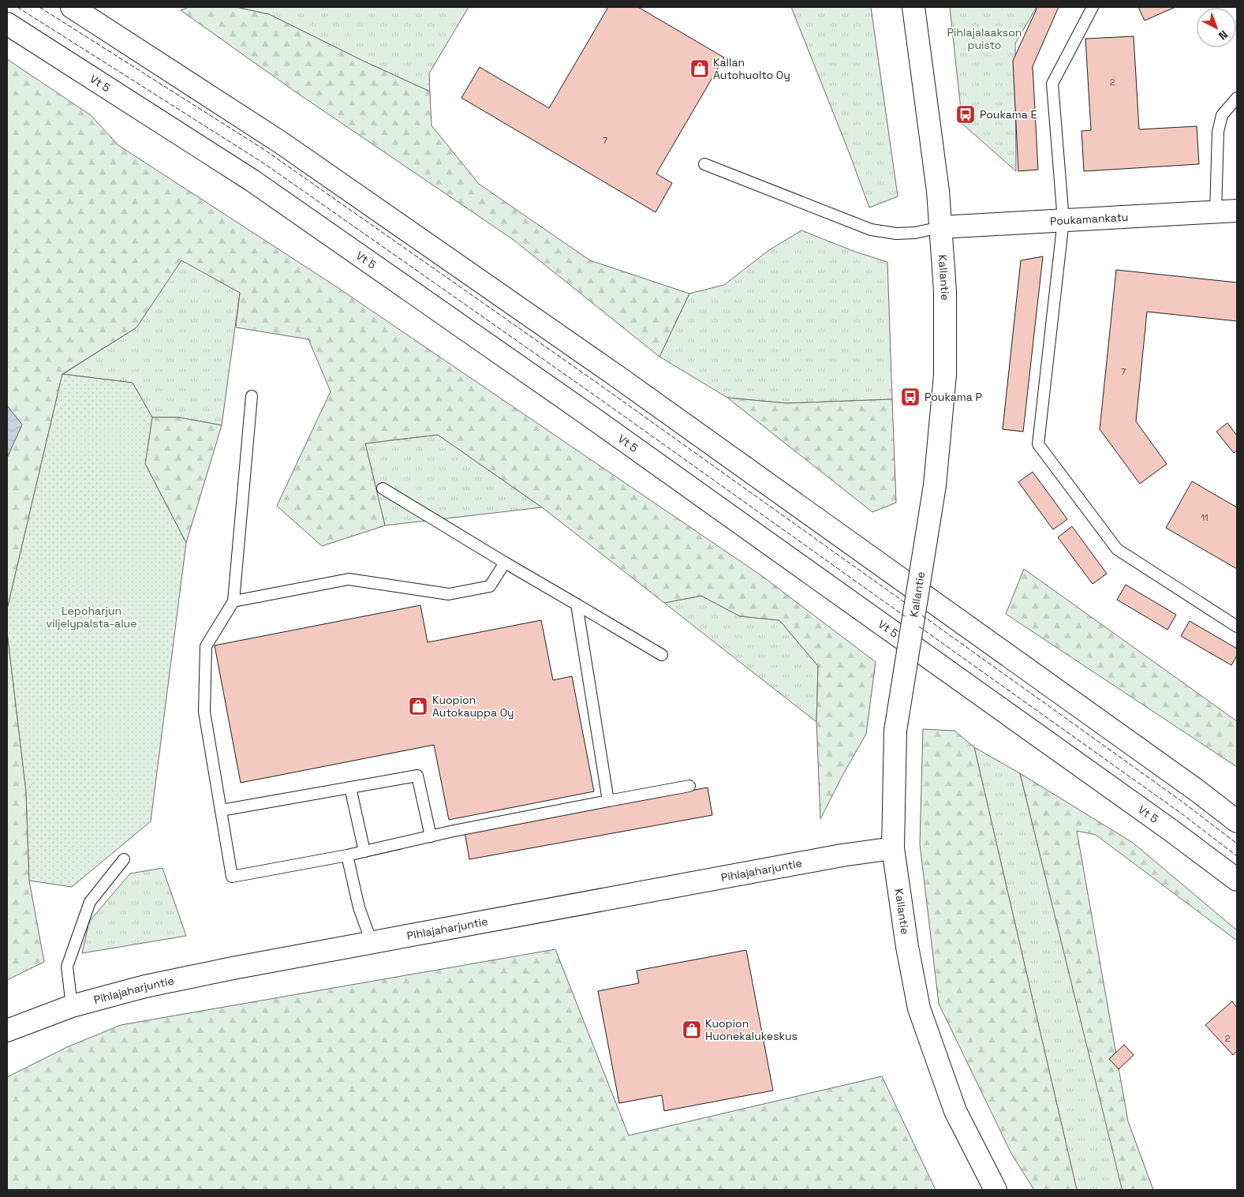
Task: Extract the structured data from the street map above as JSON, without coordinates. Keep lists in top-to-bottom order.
{
  "streets": {
    "main road": [
      "Vt 5",
      "Poukamankatu",
      "Kallantie",
      "Pihlajaharjuntie"
    ]
  },
  "crossings": [
    ["Poukamankatu", "Kallantie"],
    ["Kallantie", "Pihlajaharjuntie"]
  ],
  "parks": ["Pihlajalaakson puisto", "Lepoharjun viljelypalsta-alue"],
  "places": {
    "shop": ["Kallan Autohuolto Oy", "Kuopion Autokauppa Oy", "Kuopion Huonekalukeskus"],
    "bus stop": ["Poukama E", "Poukama P"]
  },
  "house_numbers": [
    "2",
    "7",
    "7",
    "11",
    "2"
  ],
  "north": "bottom right"
}
